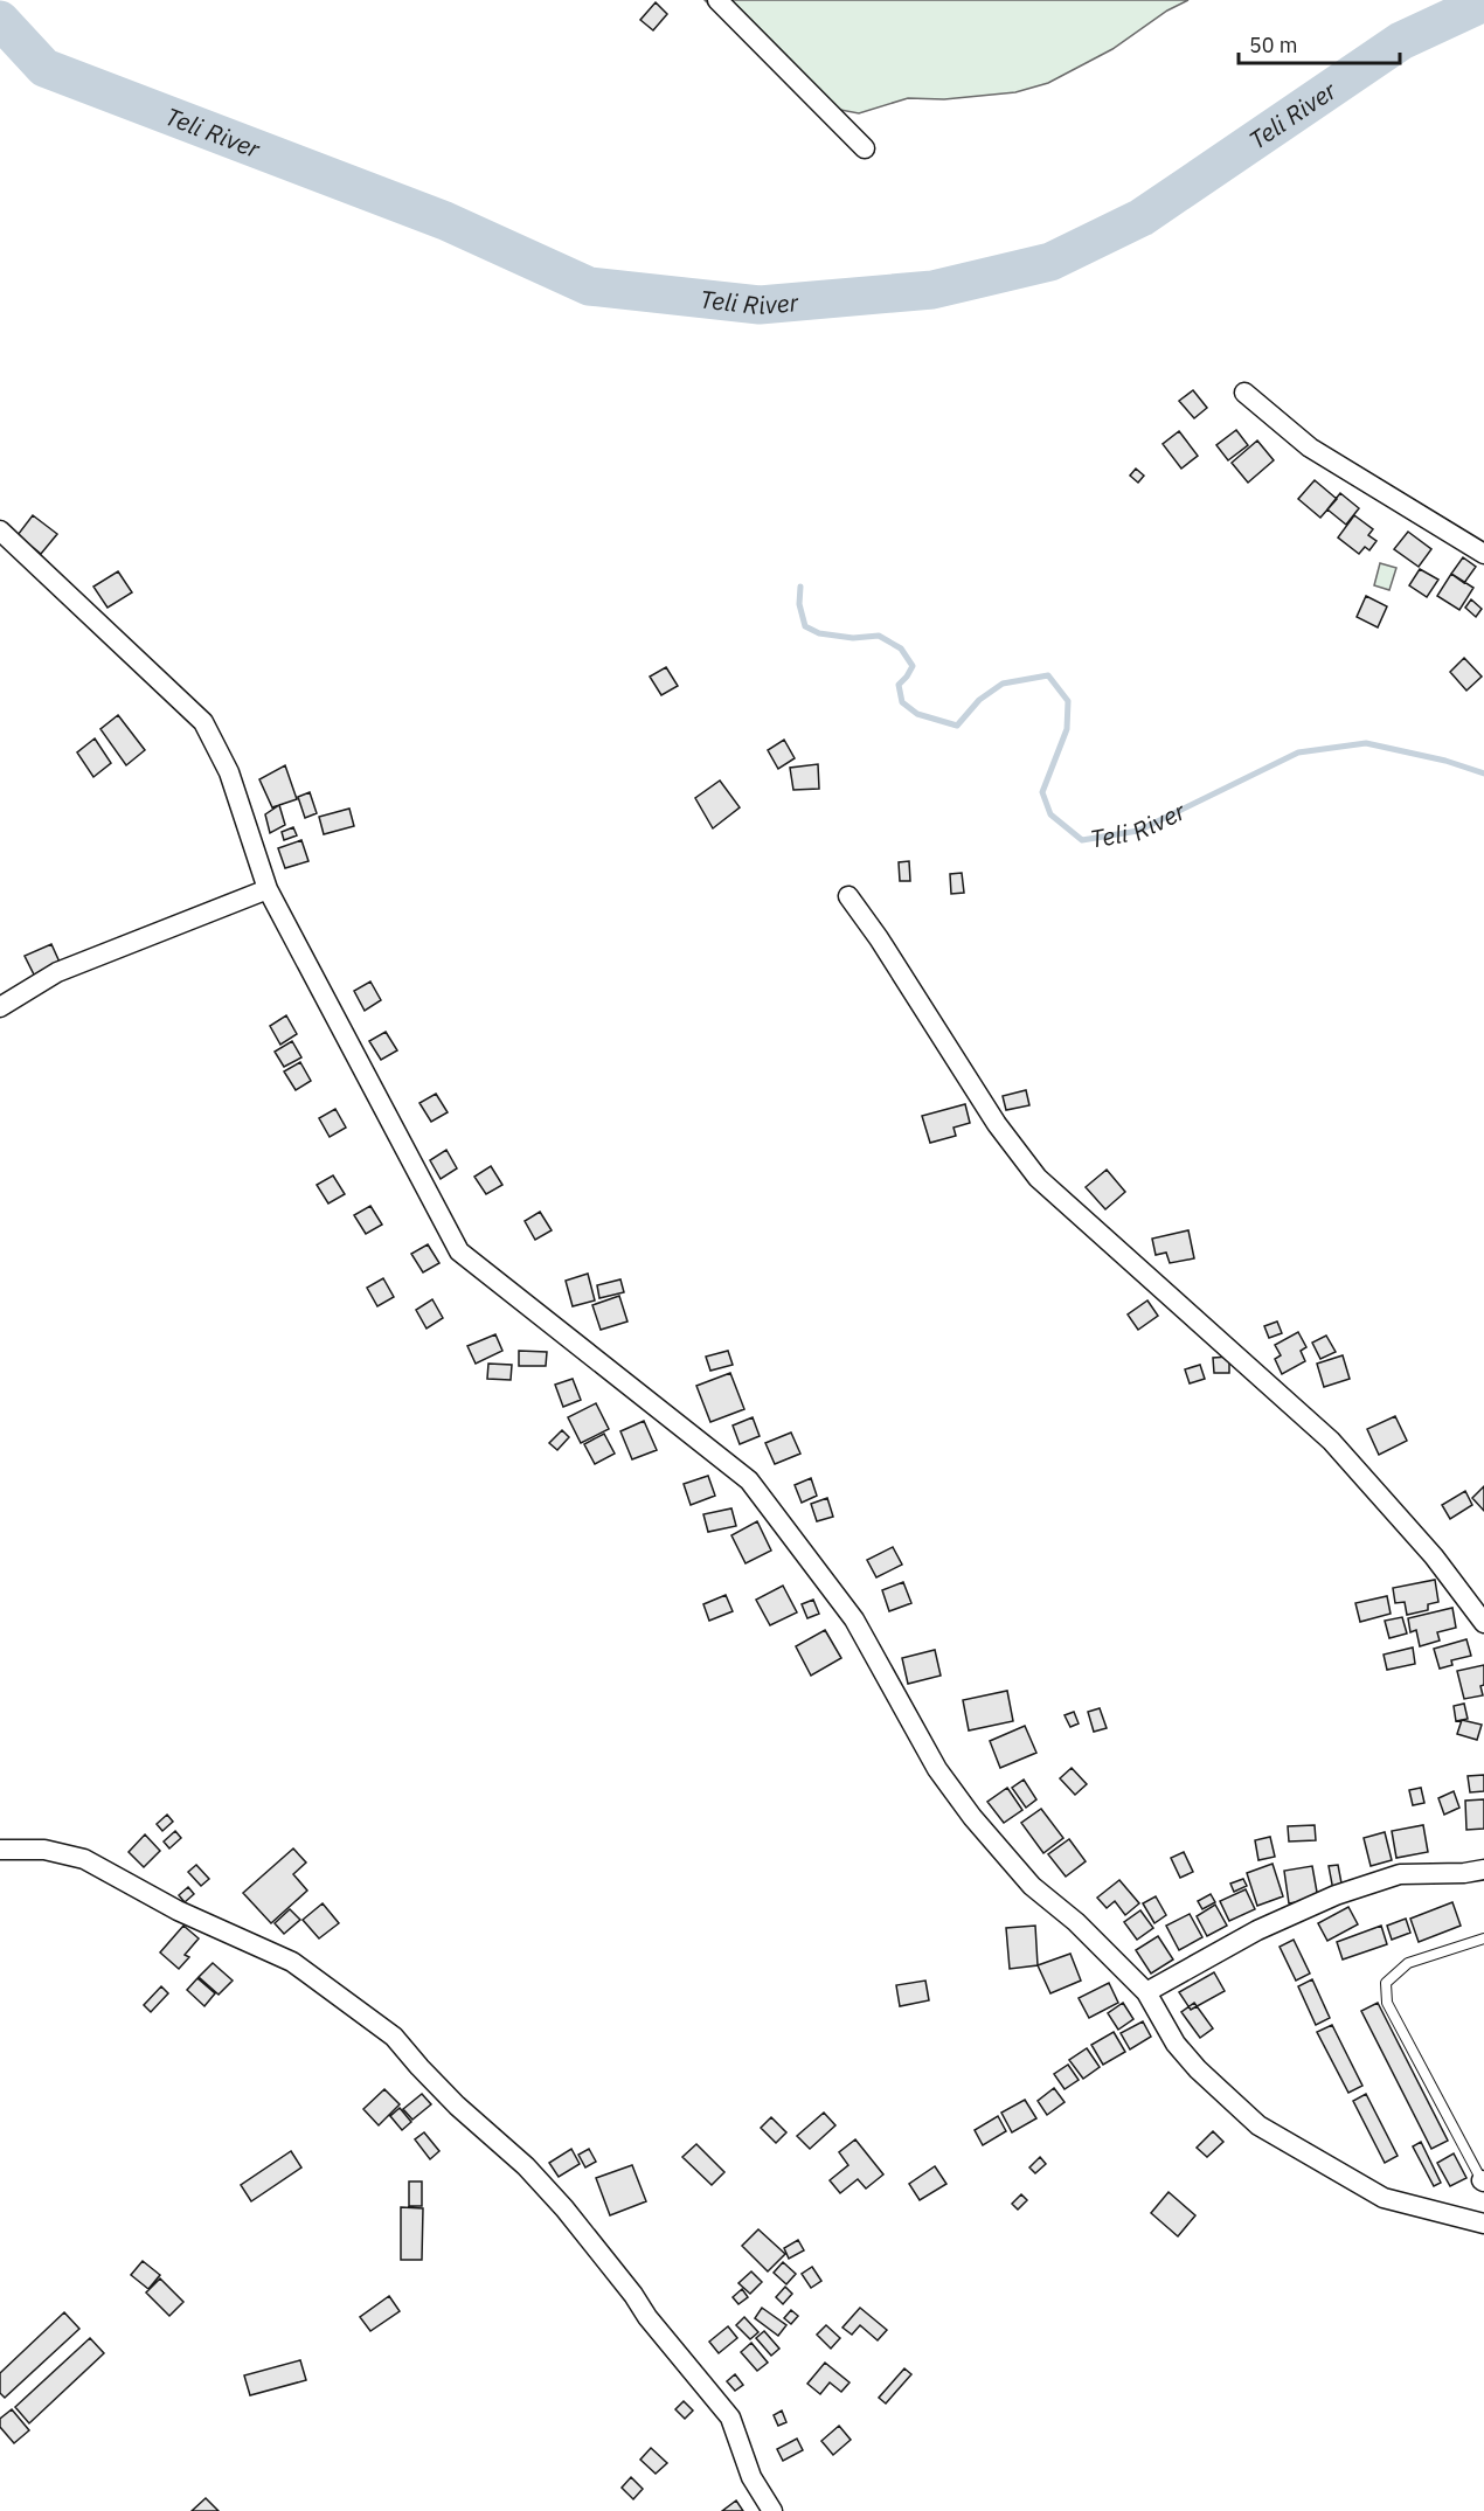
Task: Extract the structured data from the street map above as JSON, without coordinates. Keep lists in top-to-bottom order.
{
  "water": ["Teli River"],
  "scale_bar": "50 m"
}
